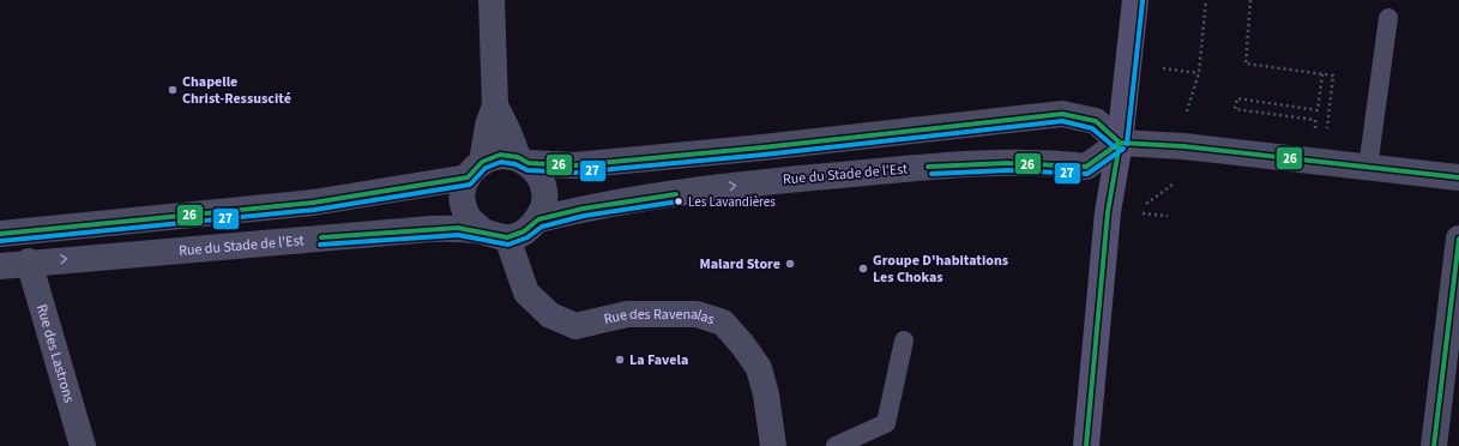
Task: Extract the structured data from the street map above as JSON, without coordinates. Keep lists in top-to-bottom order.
{
  "streets": {
    "street": ["Rue du Stade de l'Est", "Rue des Ravenalas", "Rue des Lastrons"]
  },
  "crossings": [
    ["Rue du Stade de l'Est", "Rue des Ravenalas"],
    ["Rue du Stade de l'Est", "Rue des Lastrons"]
  ],
  "places": [
    "Chapelle Christ-Ressuscité",
    "Les Lavandières",
    "Malard Store",
    "Groupe D'habitations Les Chokas",
    "La Favela"
  ],
  "lines": ["transit line 27", "transit line 26"]
}
